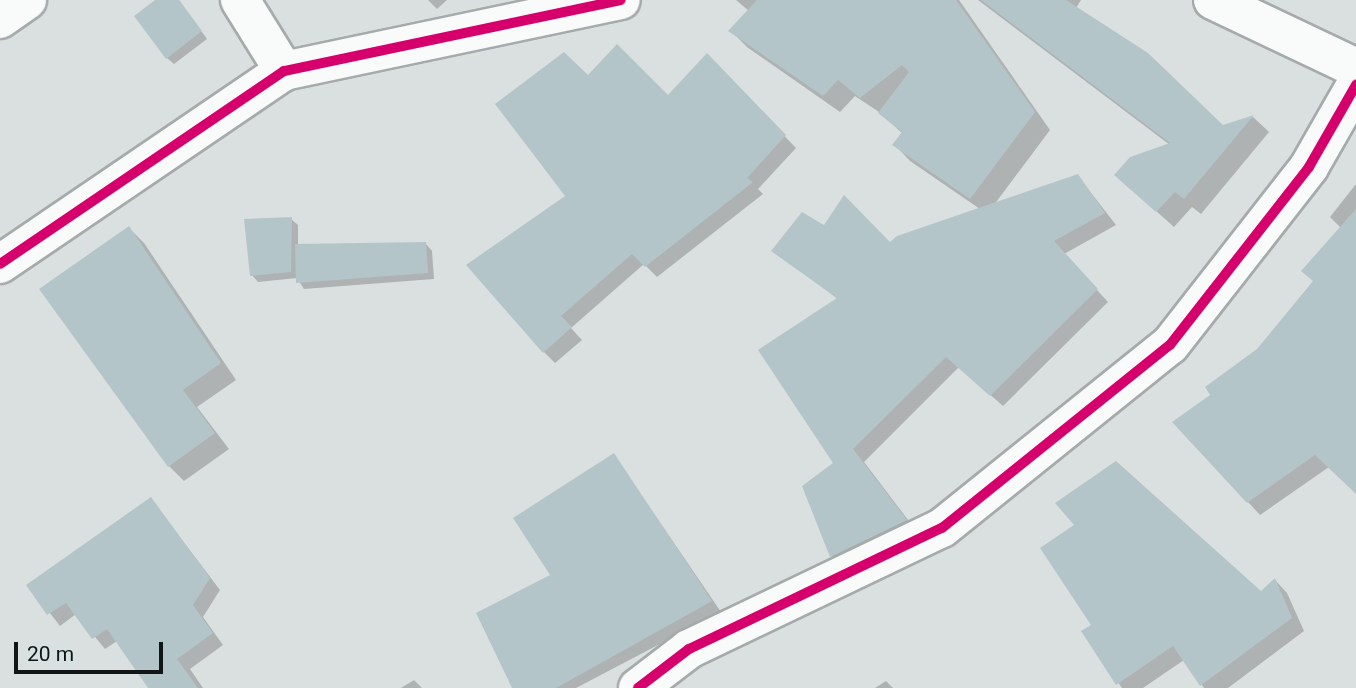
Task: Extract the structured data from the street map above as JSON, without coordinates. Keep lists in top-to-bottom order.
{
  "scale_bar": "20 m"
}
